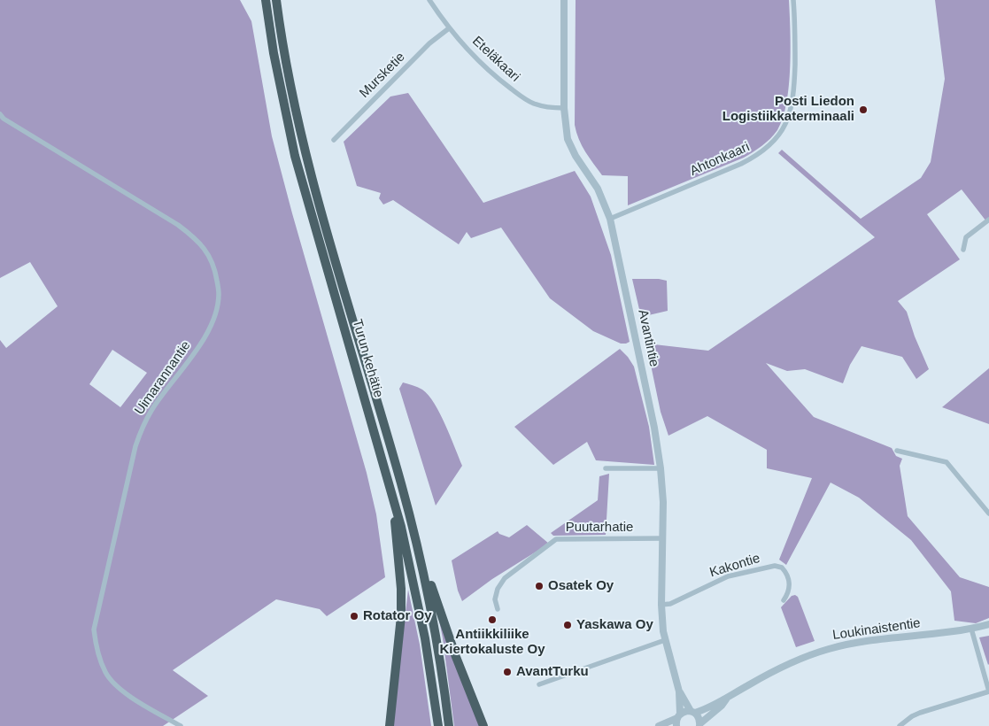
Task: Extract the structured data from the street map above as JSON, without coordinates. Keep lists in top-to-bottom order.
{
  "streets": {
    "highway": ["Turun kehätie"],
    "street": [
      "Eteläkaari",
      "Mursketie",
      "Ahtonkaari",
      "Avantintie",
      "Uimarannantie",
      "Puutarhatie",
      "Kakontie",
      "Loukinaistentie"
    ]
  },
  "crossings": [
    ["Eteläkaari", "Mursketie"],
    ["Eteläkaari", "Avantintie"],
    ["Ahtonkaari", "Avantintie"],
    ["Avantintie", "Puutarhatie"],
    ["Avantintie", "Kakontie"],
    ["Avantintie", "Loukinaistentie"]
  ],
  "places": [
    "Posti Liedon Logistiikkaterminaali",
    "Osatek Oy",
    "Rotator Oy",
    "Antiikkiliike Kiertokaluste Oy",
    "Yaskawa Oy",
    "AvantTurku"
  ]
}
